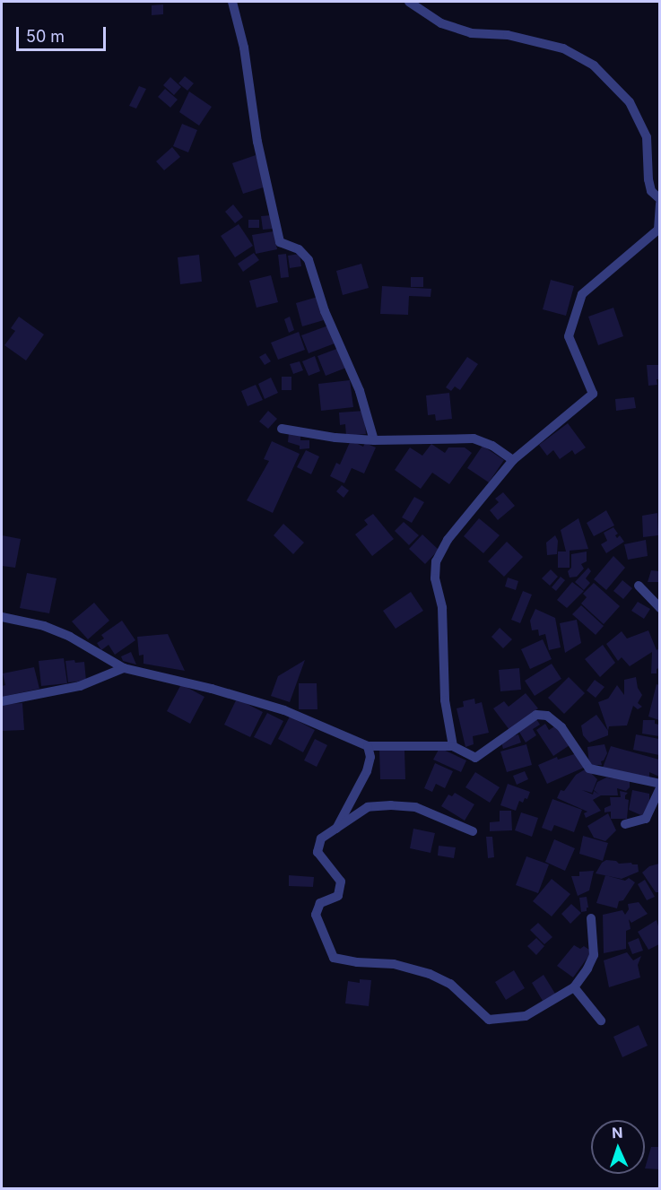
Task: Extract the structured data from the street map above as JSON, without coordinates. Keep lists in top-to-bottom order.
{
  "scale_bar": "50 m",
  "north": "top"
}
